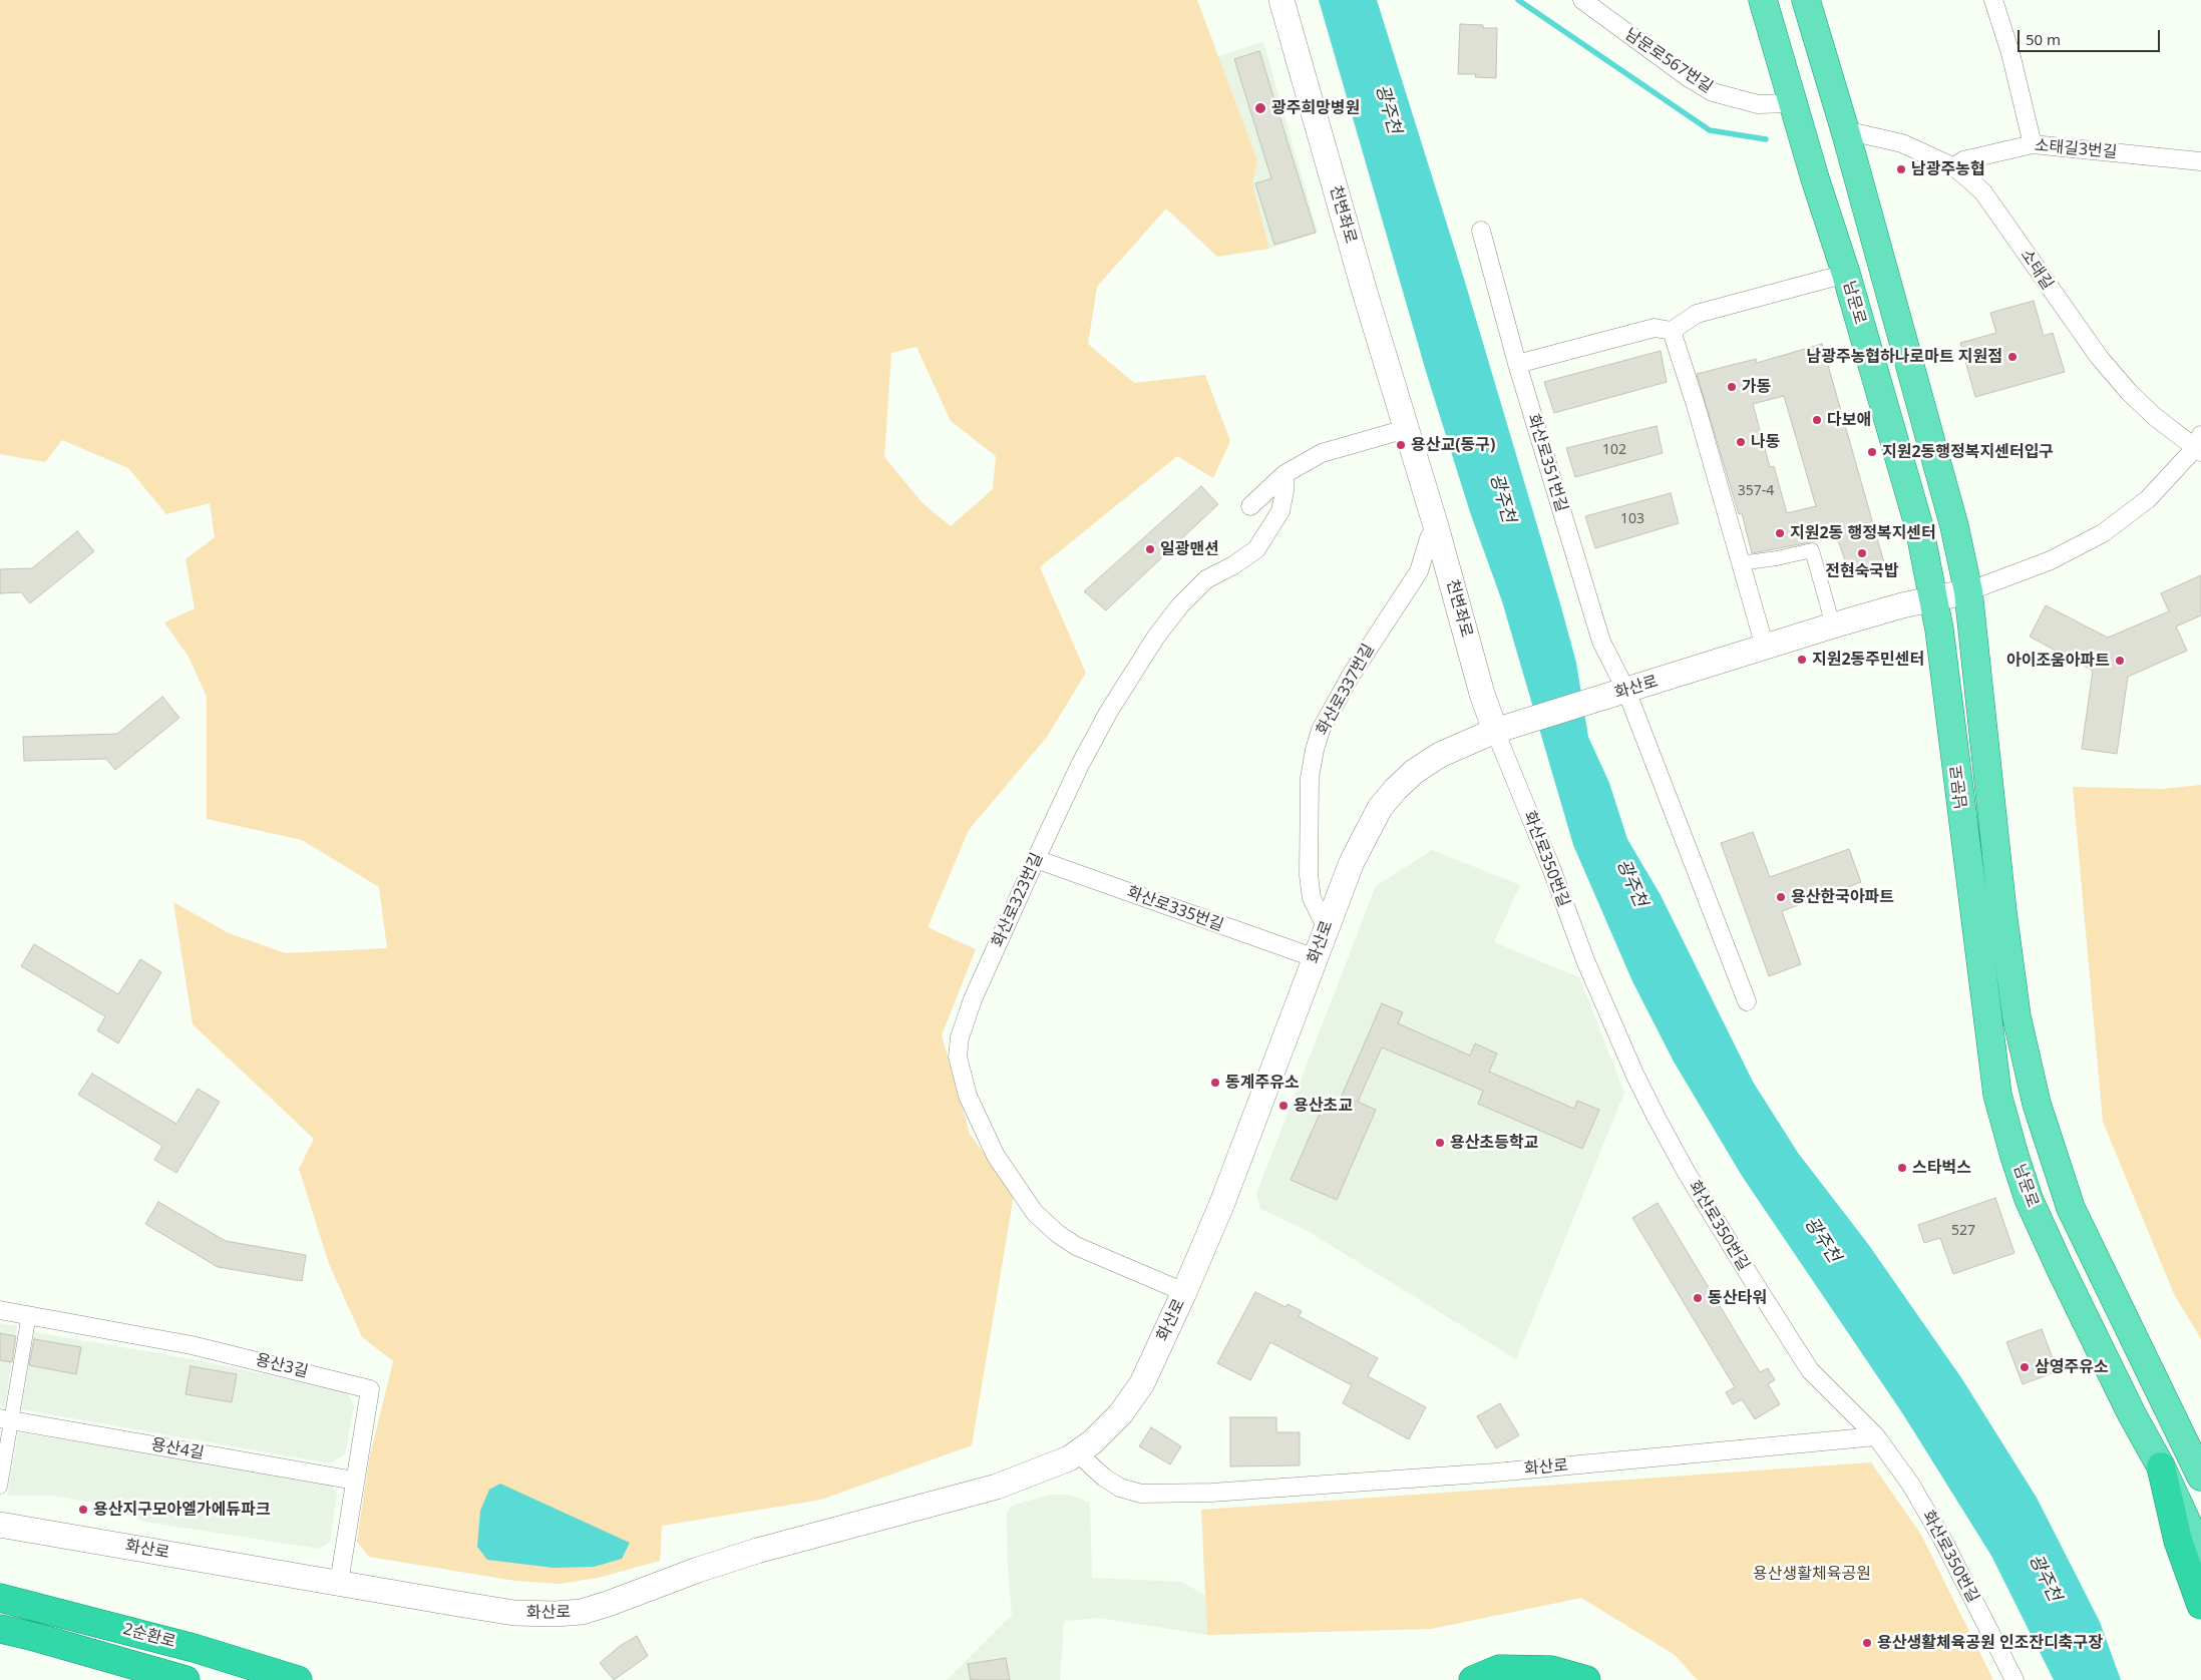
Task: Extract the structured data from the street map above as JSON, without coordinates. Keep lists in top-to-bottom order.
{
  "streets": {
    "highway": ["2순환로"],
    "main road": ["천변좌로", "남문로", "화산로"],
    "street": [
      "남문로567번길",
      "소태길3번길",
      "소태길",
      "화산로351번길",
      "화산로337번길",
      "화산로350번길",
      "화산로323번길",
      "화산로335번길",
      "용산3길",
      "용산4길"
    ]
  },
  "crossings": [
    ["남문로567번길", "남문로"],
    ["소태길3번길", "소태길"],
    ["천변좌로", "화산로"],
    ["천변좌로", "화산로337번길"],
    ["천변좌로", "화산로350번길"],
    ["소태길", "남문로"],
    ["남문로", "화산로"],
    ["화산로351번길", "화산로"],
    ["화산로", "화산로337번길"],
    ["화산로", "화산로350번길"],
    ["화산로", "화산로323번길"],
    ["화산로", "화산로335번길"],
    ["화산로", "용산3길"],
    ["화산로323번길", "화산로335번길"],
    ["용산3길", "용산4길"]
  ],
  "water": ["광주천"],
  "parks": ["용산생활체육공원"],
  "places": [
    "광주희망병원",
    "남광주농협",
    "남광주농협하나로마트 지원점",
    "가동",
    "다보애",
    "나동",
    "용산교(동구)",
    "지원2동행정복지센터입구",
    "지원2동 행정복지센터",
    "일광맨션",
    "전현숙국밥",
    "지원2동주민센터",
    "아이조움아파트",
    "용산한국아파트",
    "동계주유소",
    "용산초교",
    "용산초등학교",
    "스타벅스",
    "동산타워",
    "삼영주유소",
    "용산지구모아엘가에듀파크",
    "용산생활체육공원 인조잔디축구장"
  ],
  "house_numbers": [
    "102",
    "357-4",
    "103",
    "527"
  ],
  "scale_bar": "50 m"
}
